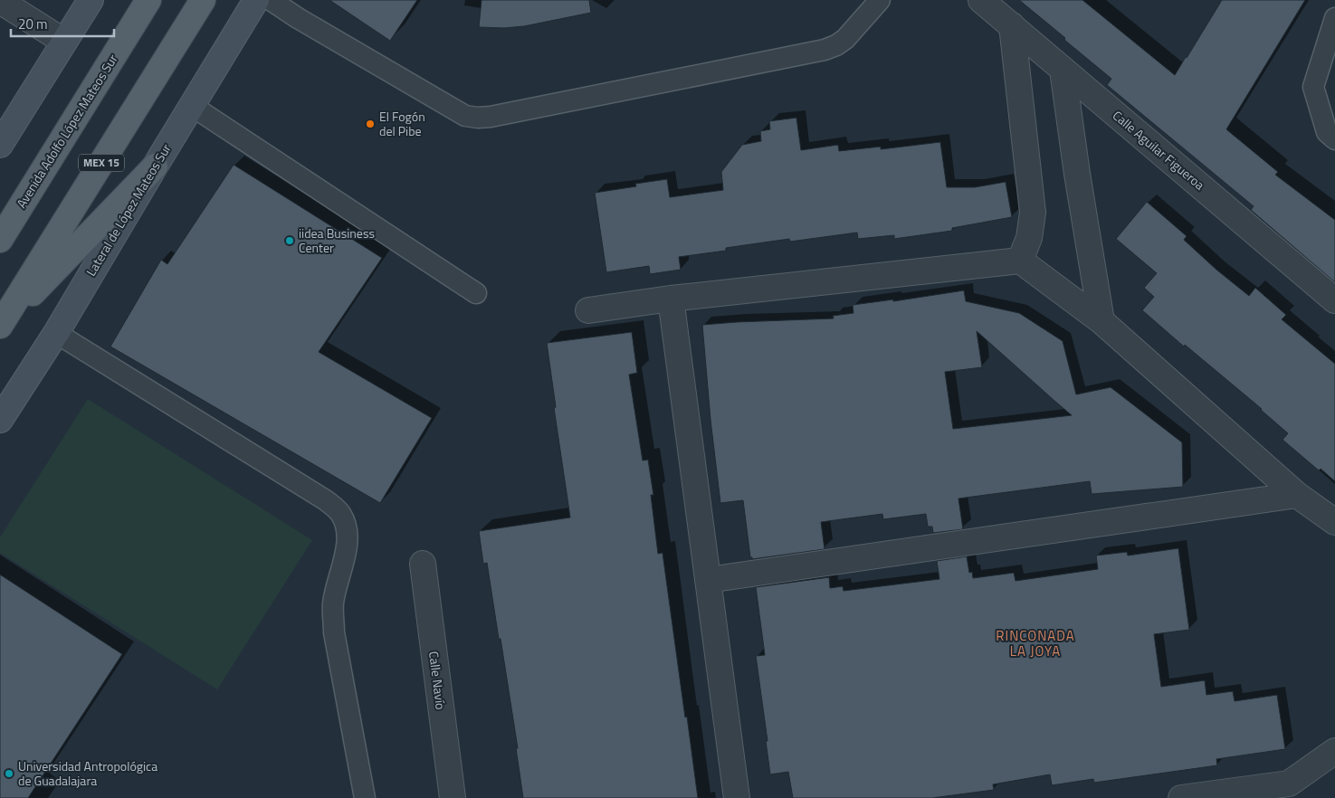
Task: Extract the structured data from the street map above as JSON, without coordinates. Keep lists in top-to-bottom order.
{
  "streets": {
    "main road": ["Avenida Adolfo López Mateos Sur", "MEX 15", "Lateral de López Mateos Sur"],
    "street": ["Calle Aguilar Figueroa", "Calle Navío"]
  },
  "districts": ["RINCONADA LA JOYA"],
  "places": ["El Fogón del Pibe", "iidea Business Center", "Universidad Antropológica de Guadalajara"],
  "scale_bar": "20 m"
}
